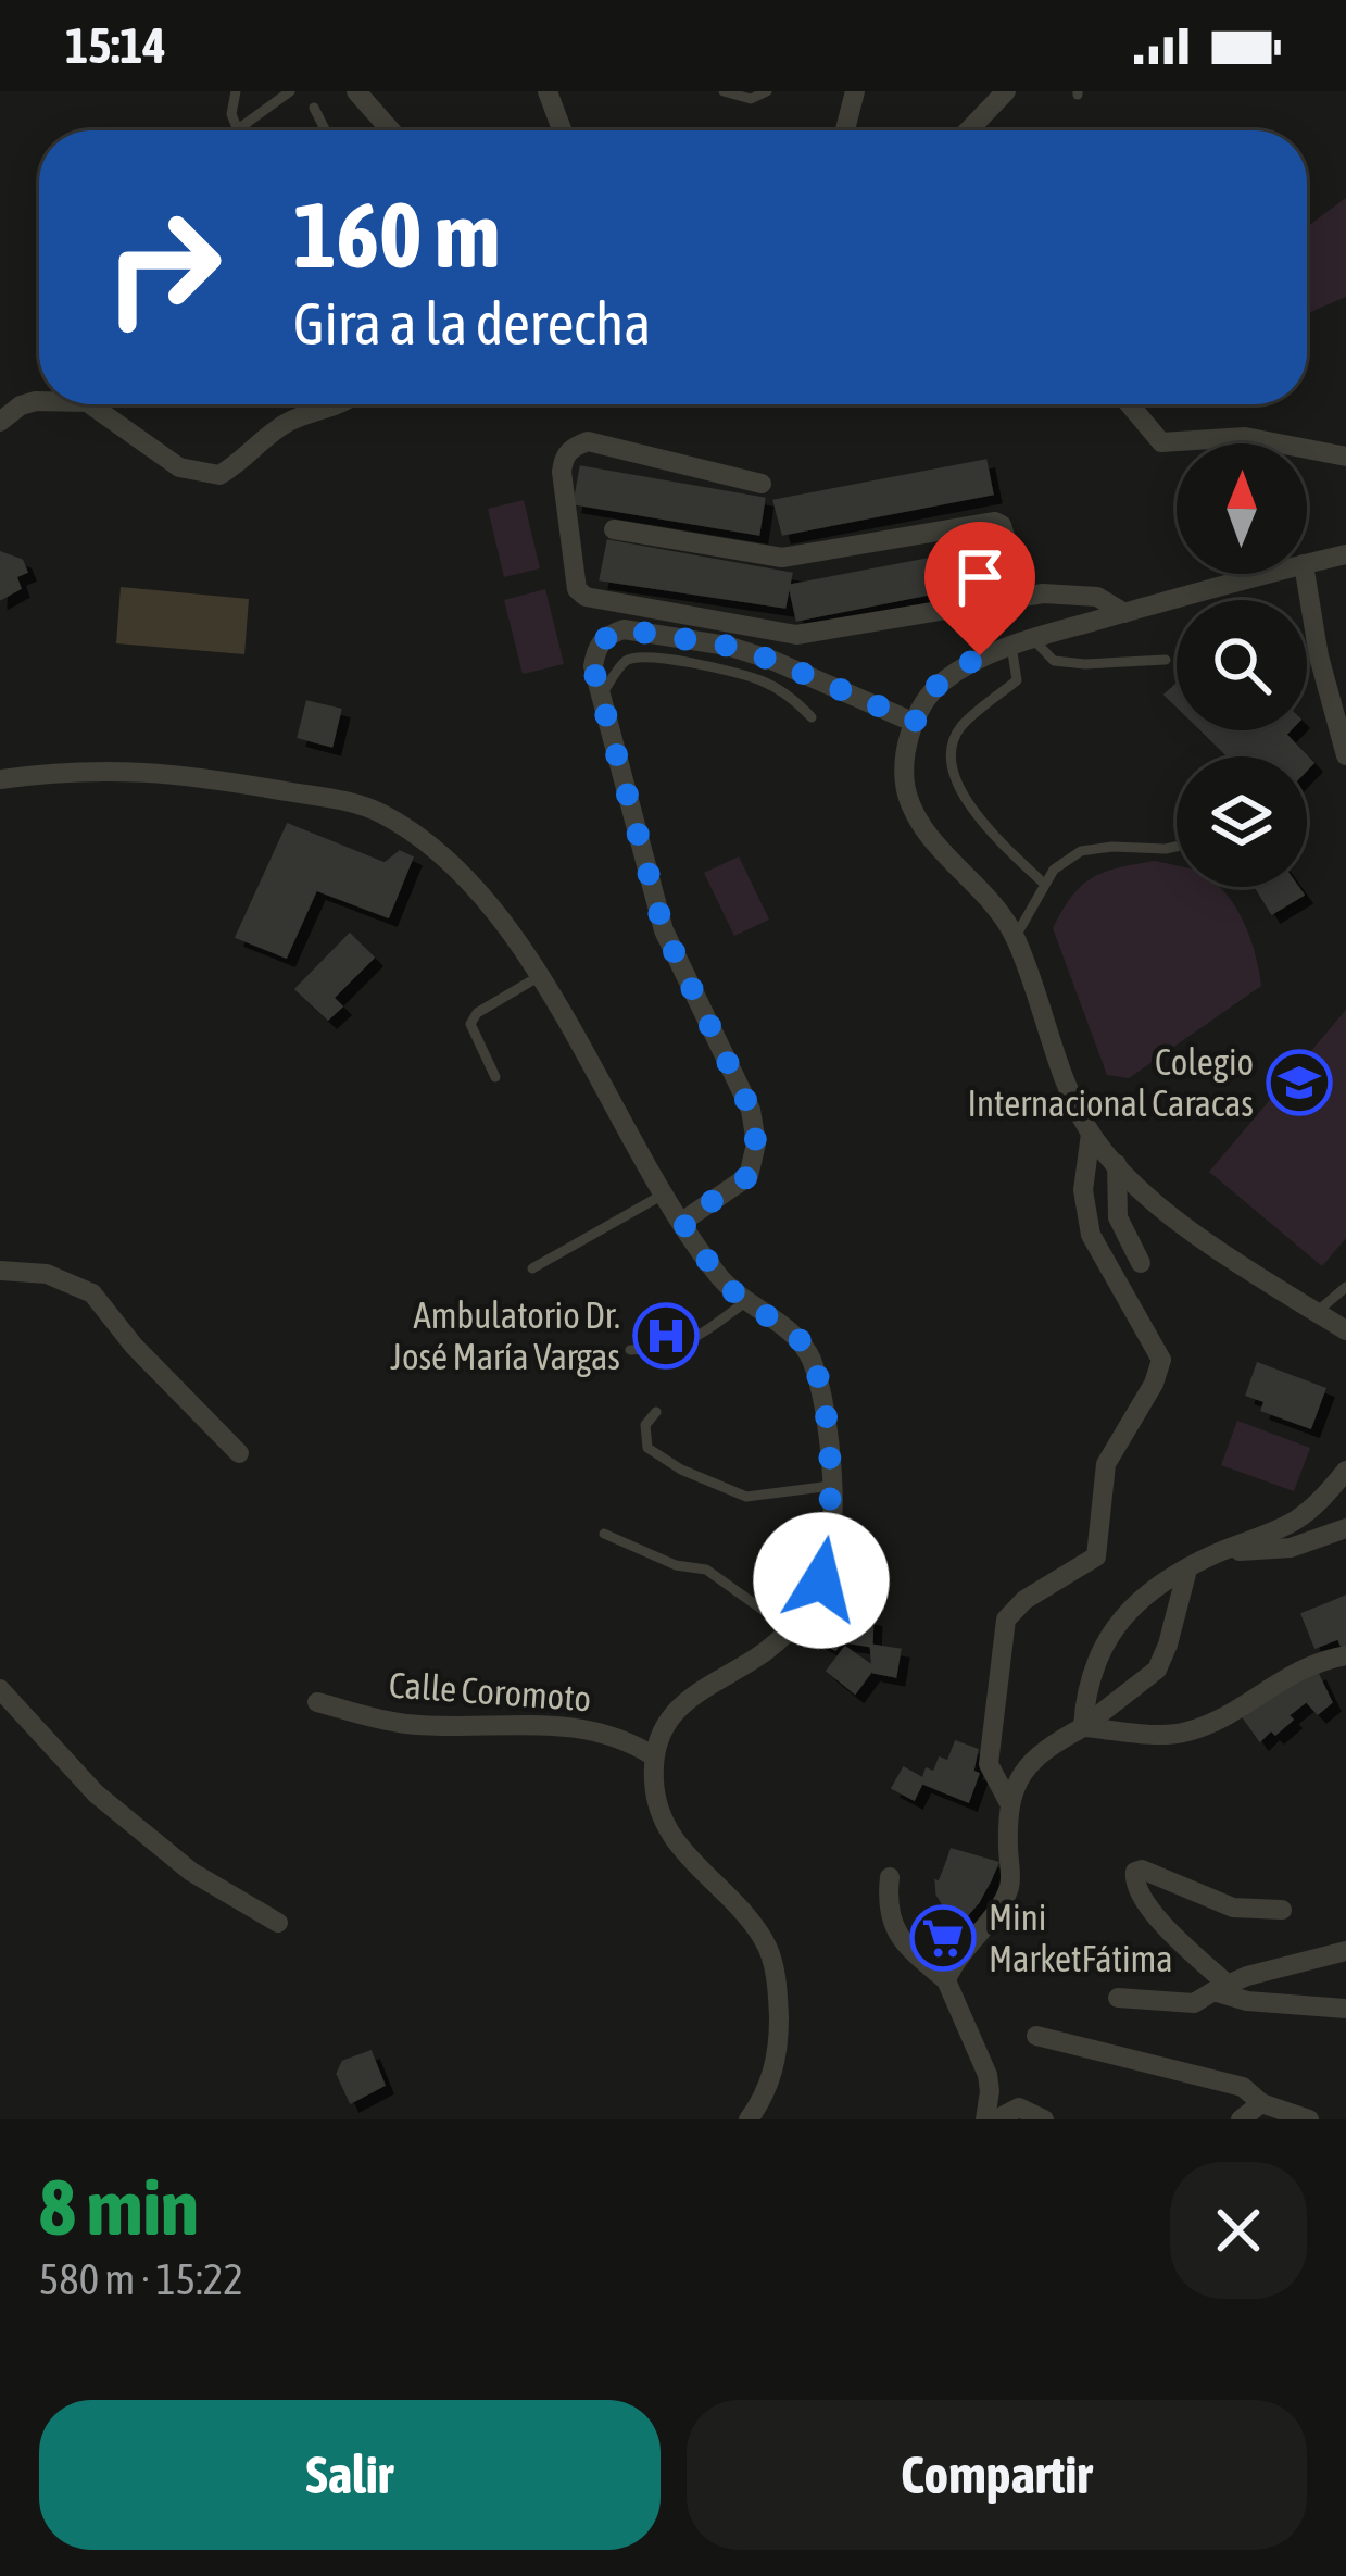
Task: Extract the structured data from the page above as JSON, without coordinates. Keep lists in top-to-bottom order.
{
  "streets": {
    "street": ["Calle Coromoto"]
  },
  "places": {
    "school or university": ["Colegio Internacional Caracas"],
    "hospital": ["Ambulatorio Dr. José María Vargas"],
    "supermarket": ["Mini MarketFátima"]
  },
  "north": "top",
  "page": {
    "status": "15:14",
    "turn": ["160 m", "Gira a la derecha"],
    "heading": ["8 min", "580 m · 15:22"],
    "buttons": ["Salir", "Compartir"]
  }
}
